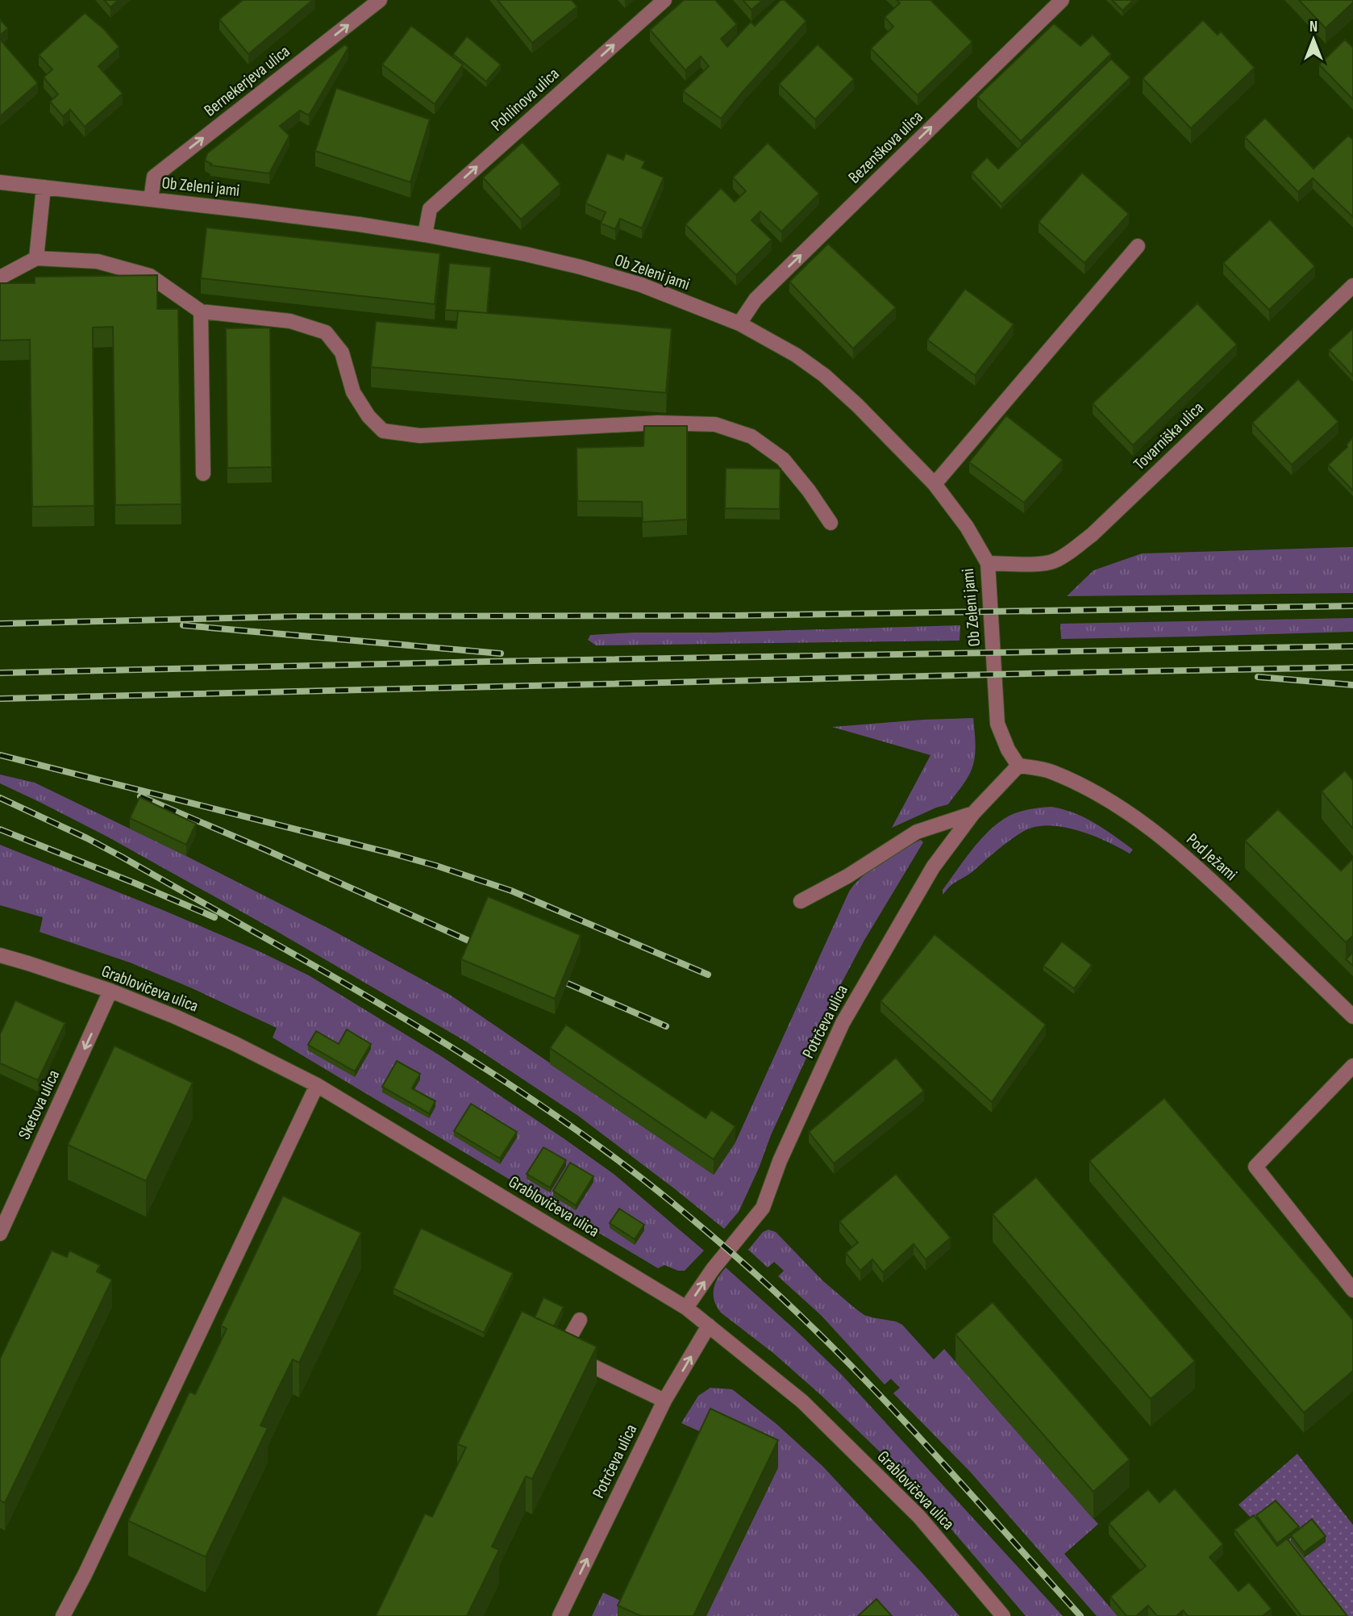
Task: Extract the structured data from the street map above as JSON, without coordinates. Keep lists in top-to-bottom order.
{
  "streets": {
    "street": [
      "Bernekerjeva ulica",
      "Pohlinova ulica",
      "Bezenškova ulica",
      "Ob Zeleni jami",
      "Tovarniška ulica",
      "Pod Ježami",
      "Grablovičeva ulica",
      "Potrčeva ulica",
      "Sketova ulica"
    ]
  },
  "crossings": [
    ["Bernekerjeva ulica", "Ob Zeleni jami"],
    ["Pohlinova ulica", "Ob Zeleni jami"],
    ["Bezenškova ulica", "Ob Zeleni jami"],
    ["Ob Zeleni jami", "Tovarniška ulica"],
    ["Ob Zeleni jami", "Pod Ježami"],
    ["Ob Zeleni jami", "Potrčeva ulica"],
    ["Pod Ježami", "Potrčeva ulica"],
    ["Grablovičeva ulica", "Potrčeva ulica"],
    ["Grablovičeva ulica", "Sketova ulica"]
  ],
  "one_way": [
    "Bernekerjeva ulica",
    "Pohlinova ulica",
    "Bezenškova ulica",
    "Potrčeva ulica",
    "Sketova ulica"
  ],
  "north": "top"
}
